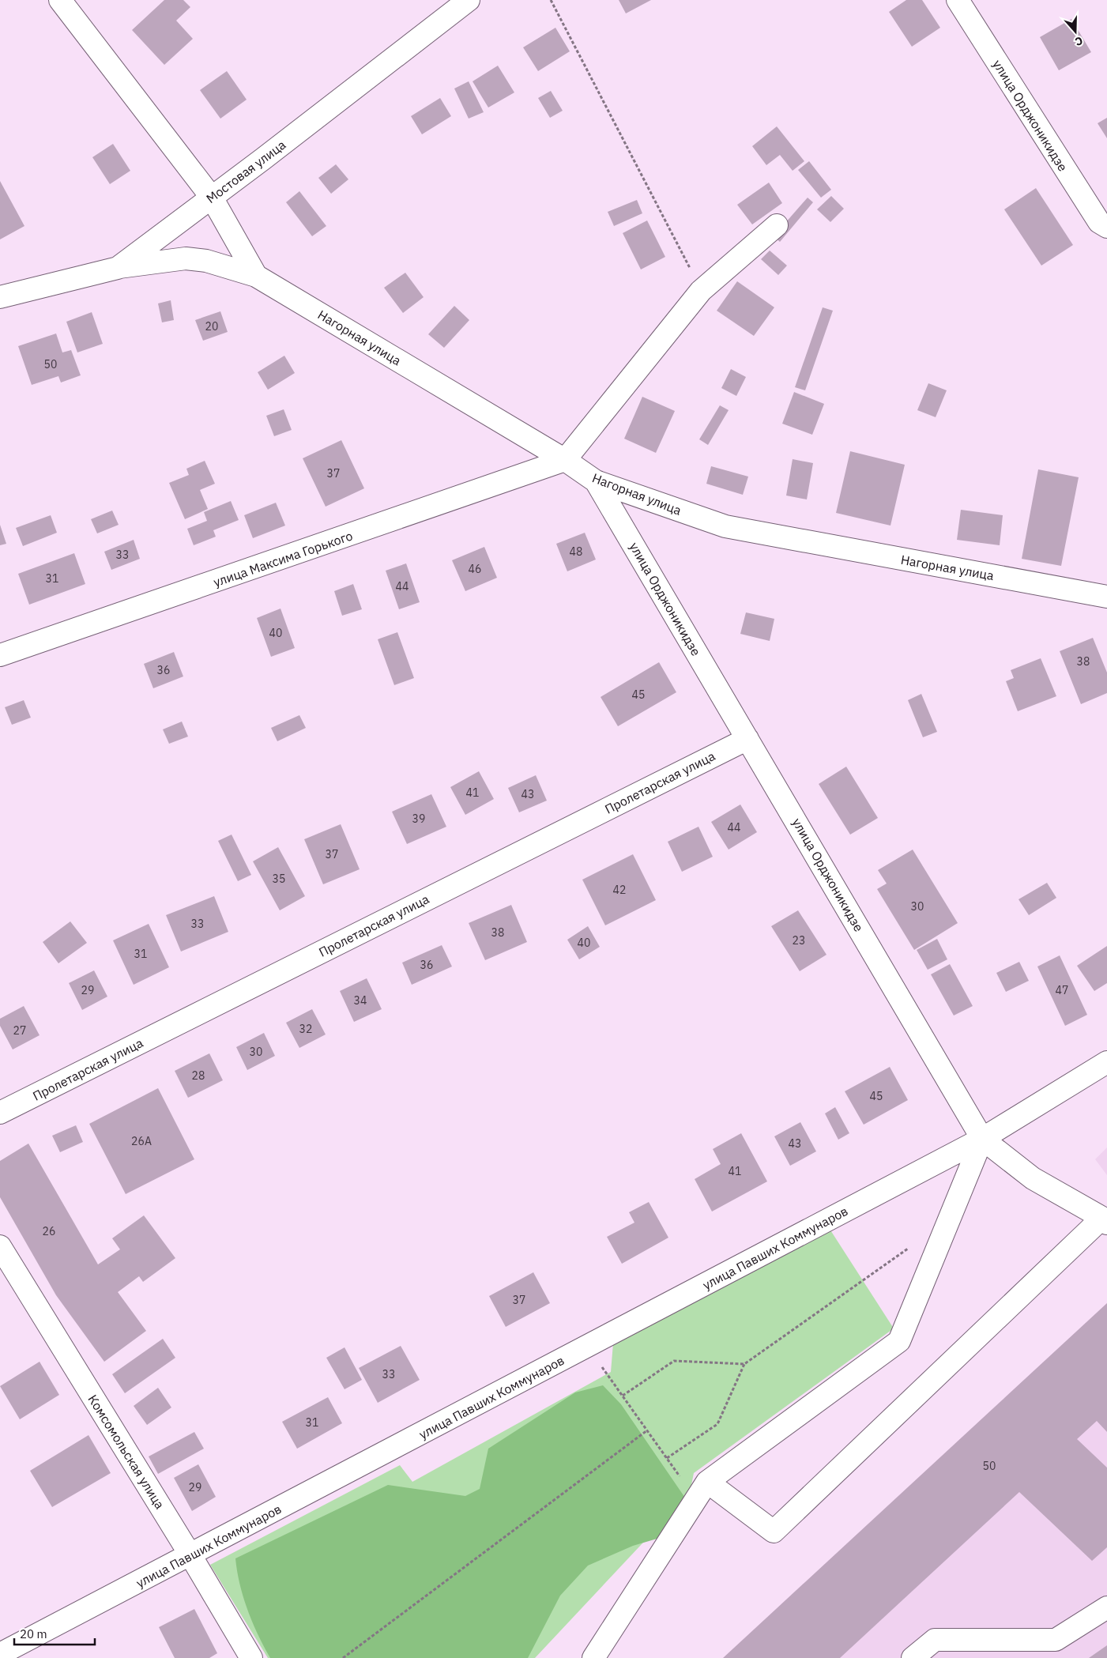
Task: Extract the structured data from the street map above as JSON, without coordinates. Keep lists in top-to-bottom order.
{
  "streets": {
    "street": [
      "улица Орджоникидзе",
      "Мостовая улица",
      "Нагорная улица",
      "улица Максима Горького",
      "Пролетарская улица",
      "улица Павших Коммунаров",
      "Комсомольская улица"
    ]
  },
  "crossings": [
    ["улица Орджоникидзе", "Нагорная улица"],
    ["улица Орджоникидзе", "Пролетарская улица"],
    ["улица Орджоникидзе", "улица Павших Коммунаров"],
    ["Мостовая улица", "Нагорная улица"],
    ["Нагорная улица", "улица Максима Горького"],
    ["улица Павших Коммунаров", "Комсомольская улица"]
  ],
  "house_numbers": [
    "20",
    "50",
    "37",
    "48",
    "33",
    "46",
    "31",
    "44",
    "40",
    "38",
    "36",
    "45",
    "41",
    "43",
    "39",
    "44",
    "37",
    "35",
    "42",
    "30",
    "33",
    "38",
    "23",
    "40",
    "31",
    "36",
    "29",
    "47",
    "34",
    "32",
    "27",
    "30",
    "28",
    "45",
    "26А",
    "43",
    "41",
    "26",
    "37",
    "33",
    "31",
    "50",
    "29"
  ],
  "scale_bar": "20 m",
  "north": "bottom"
}
